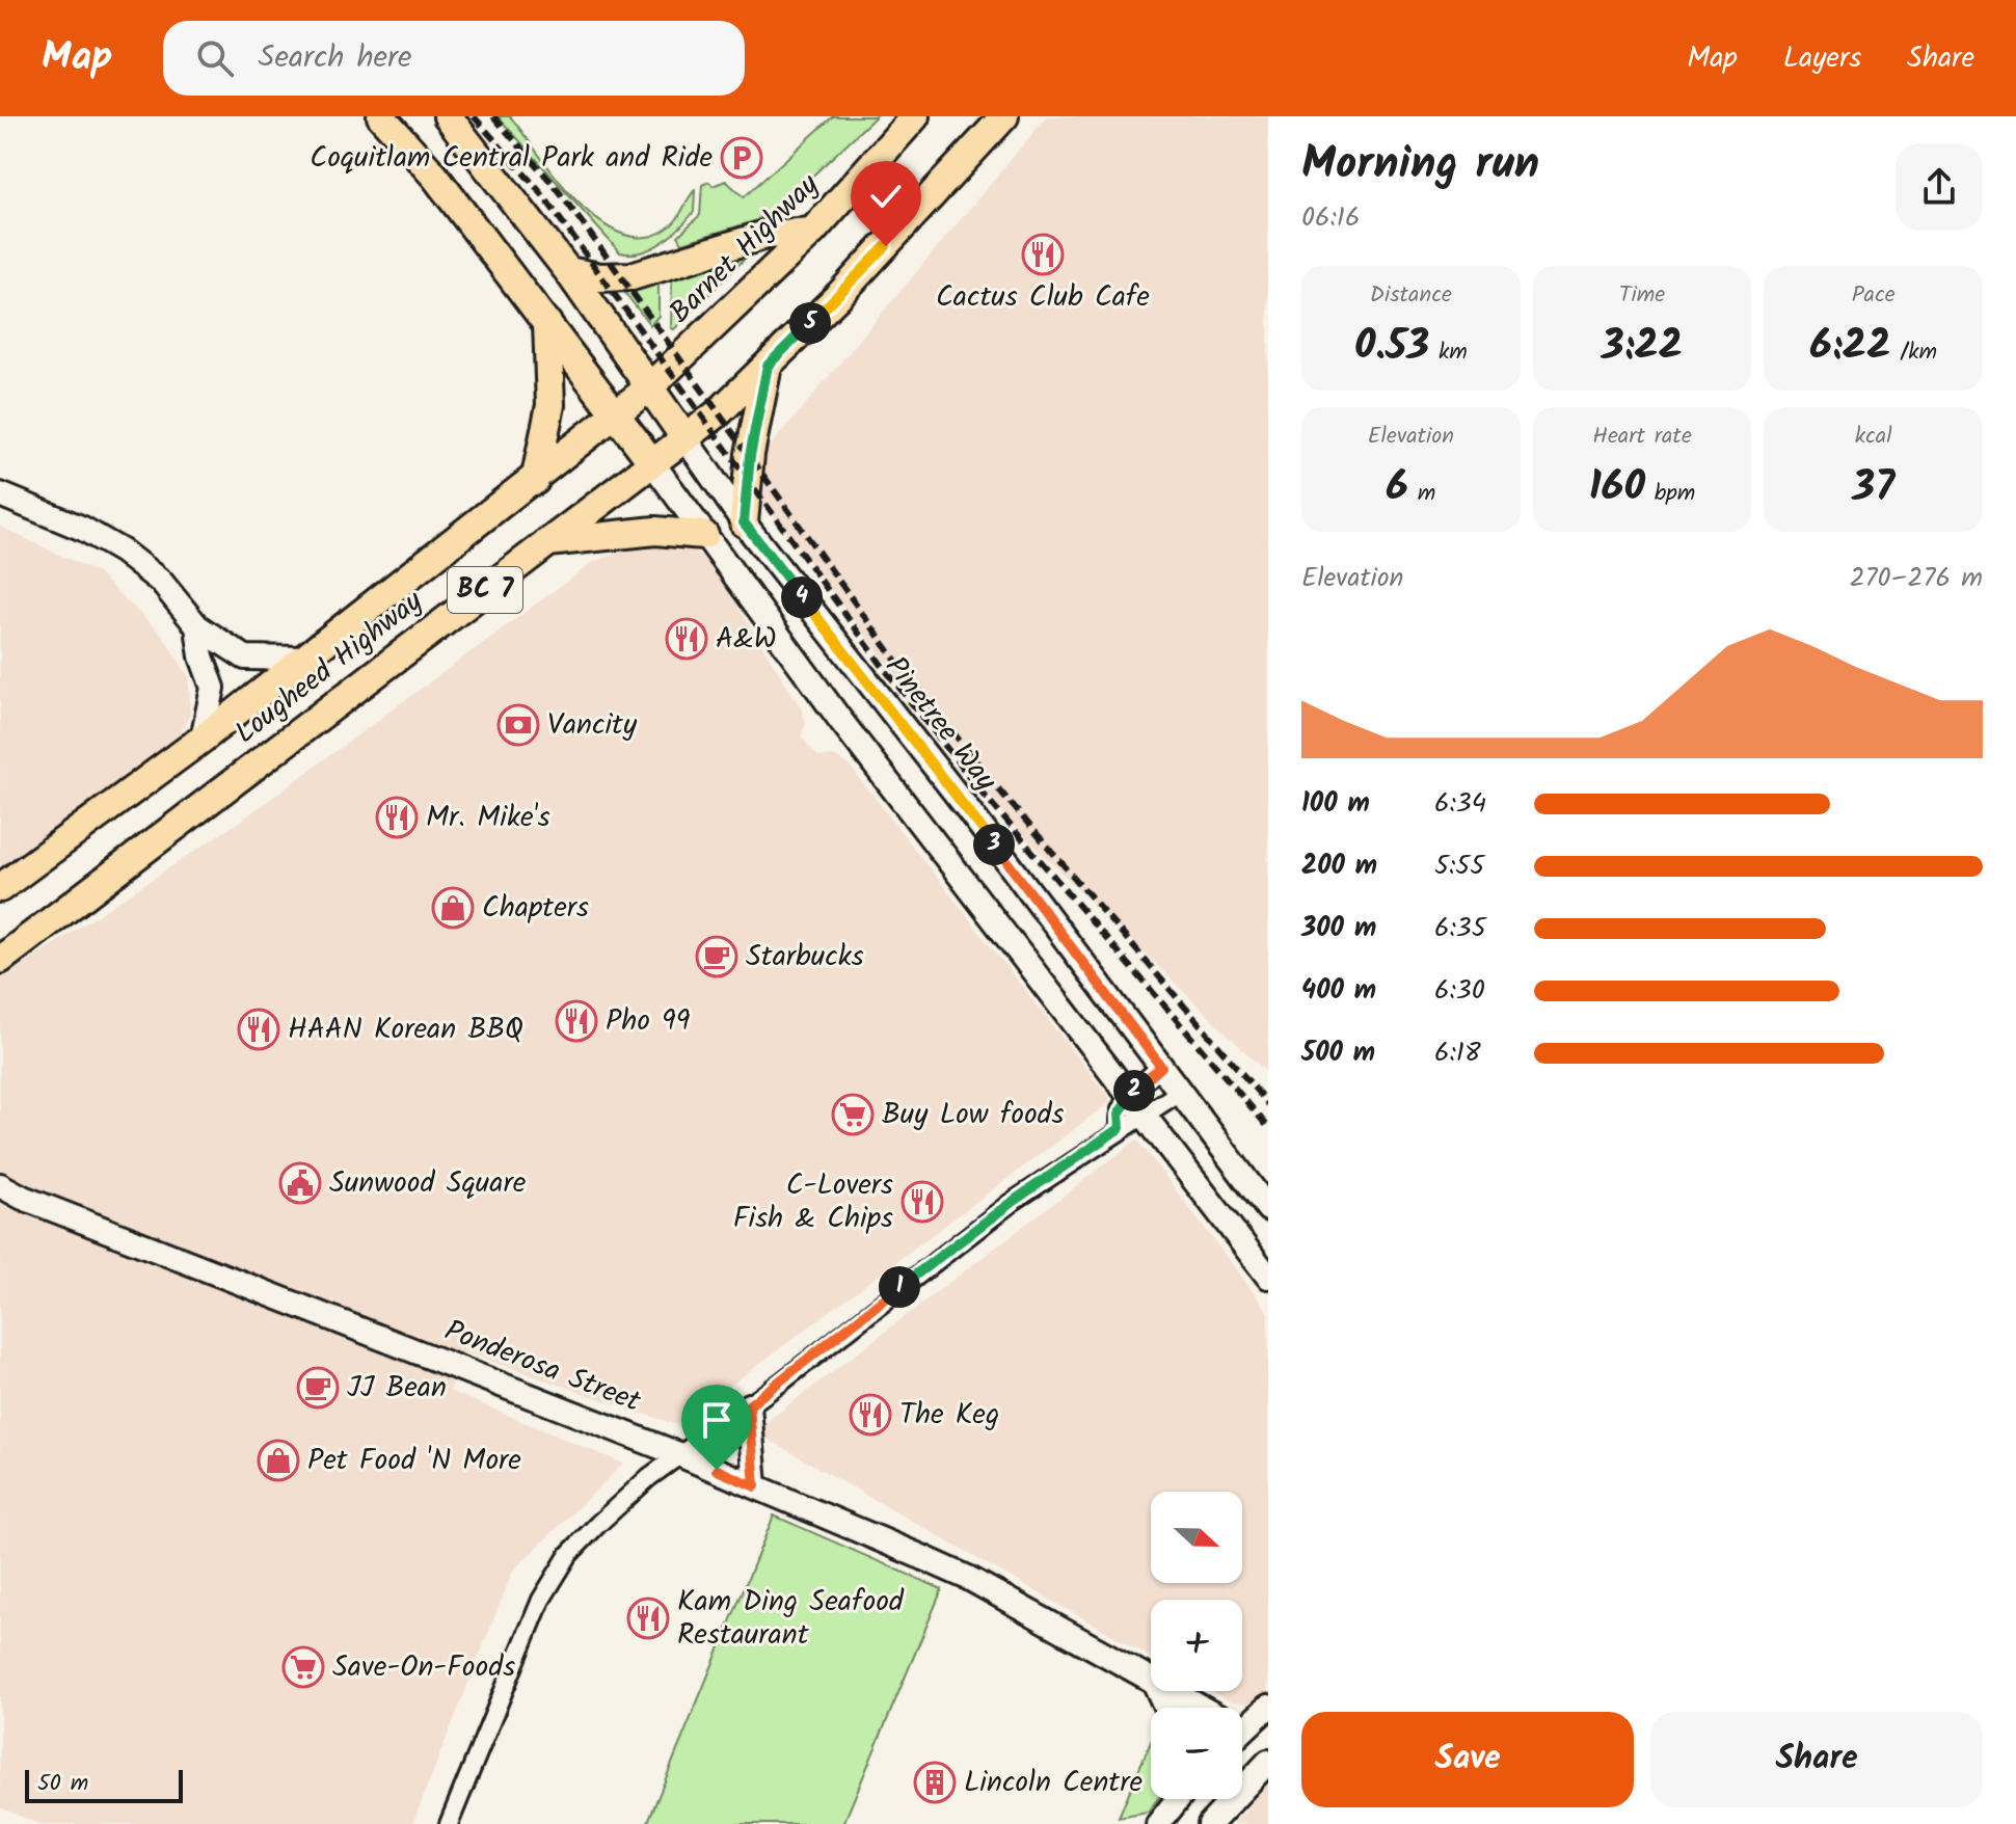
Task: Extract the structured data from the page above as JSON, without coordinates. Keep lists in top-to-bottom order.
{
  "streets": {
    "main road": [
      "Barnet Highway",
      "BC 7",
      "Lougheed Highway",
      "Pinetree Way",
      "Ponderosa Street"
    ]
  },
  "crossings": [
    ["Barnet Highway", "Lougheed Highway"],
    ["BC 7", "Lougheed Highway"],
    ["BC 7", "Pinetree Way"]
  ],
  "places": {
    "parking": ["Coquitlam Central Park and Ride"],
    "restaurant": [
      "Cactus Club Cafe",
      "A&W",
      "Mr. Mike's",
      "Pho 99",
      "HAAN Korean BBQ",
      "C-Lovers Fish & Chips",
      "The Keg",
      "Kam Ding Seafood Restaurant"
    ],
    "bank": ["Vancity"],
    "shop": ["Chapters", "Pet Food 'N More"],
    "cafe": ["Starbucks", "JJ Bean"],
    "supermarket": ["Buy Low foods", "Save-On-Foods"],
    "public building": ["Sunwood Square"],
    "building": ["Lincoln Centre"]
  },
  "scale_bar": "50 m",
  "north": "right",
  "page": {
    "header": "Map",
    "search": "Search here",
    "nav": ["Map", "Layers", "Share"],
    "heading": ["Morning run", "06:16"],
    "stats": [
      ["Distance", "0.53 km"],
      ["Time", "3:22"],
      ["Pace", "6:22 /km"],
      ["Elevation", "6 m"],
      ["Heart rate", "160 bpm"],
      ["kcal", "37"]
    ],
    "pins": [
      "5",
      "4",
      "3",
      "2",
      "1"
    ],
    "chart": ["Elevation", "270–276 m"],
    "list": [
      {
        "name": "100 m",
        "note": "6:34"
      },
      {
        "name": "200 m",
        "note": "5:55"
      },
      {
        "name": "300 m",
        "note": "6:35"
      },
      {
        "name": "400 m",
        "note": "6:30"
      },
      {
        "name": "500 m",
        "note": "6:18"
      }
    ],
    "map_buttons": ["+", "−"],
    "buttons": ["Save", "Share"],
    "scale": "50 m"
  }
}
